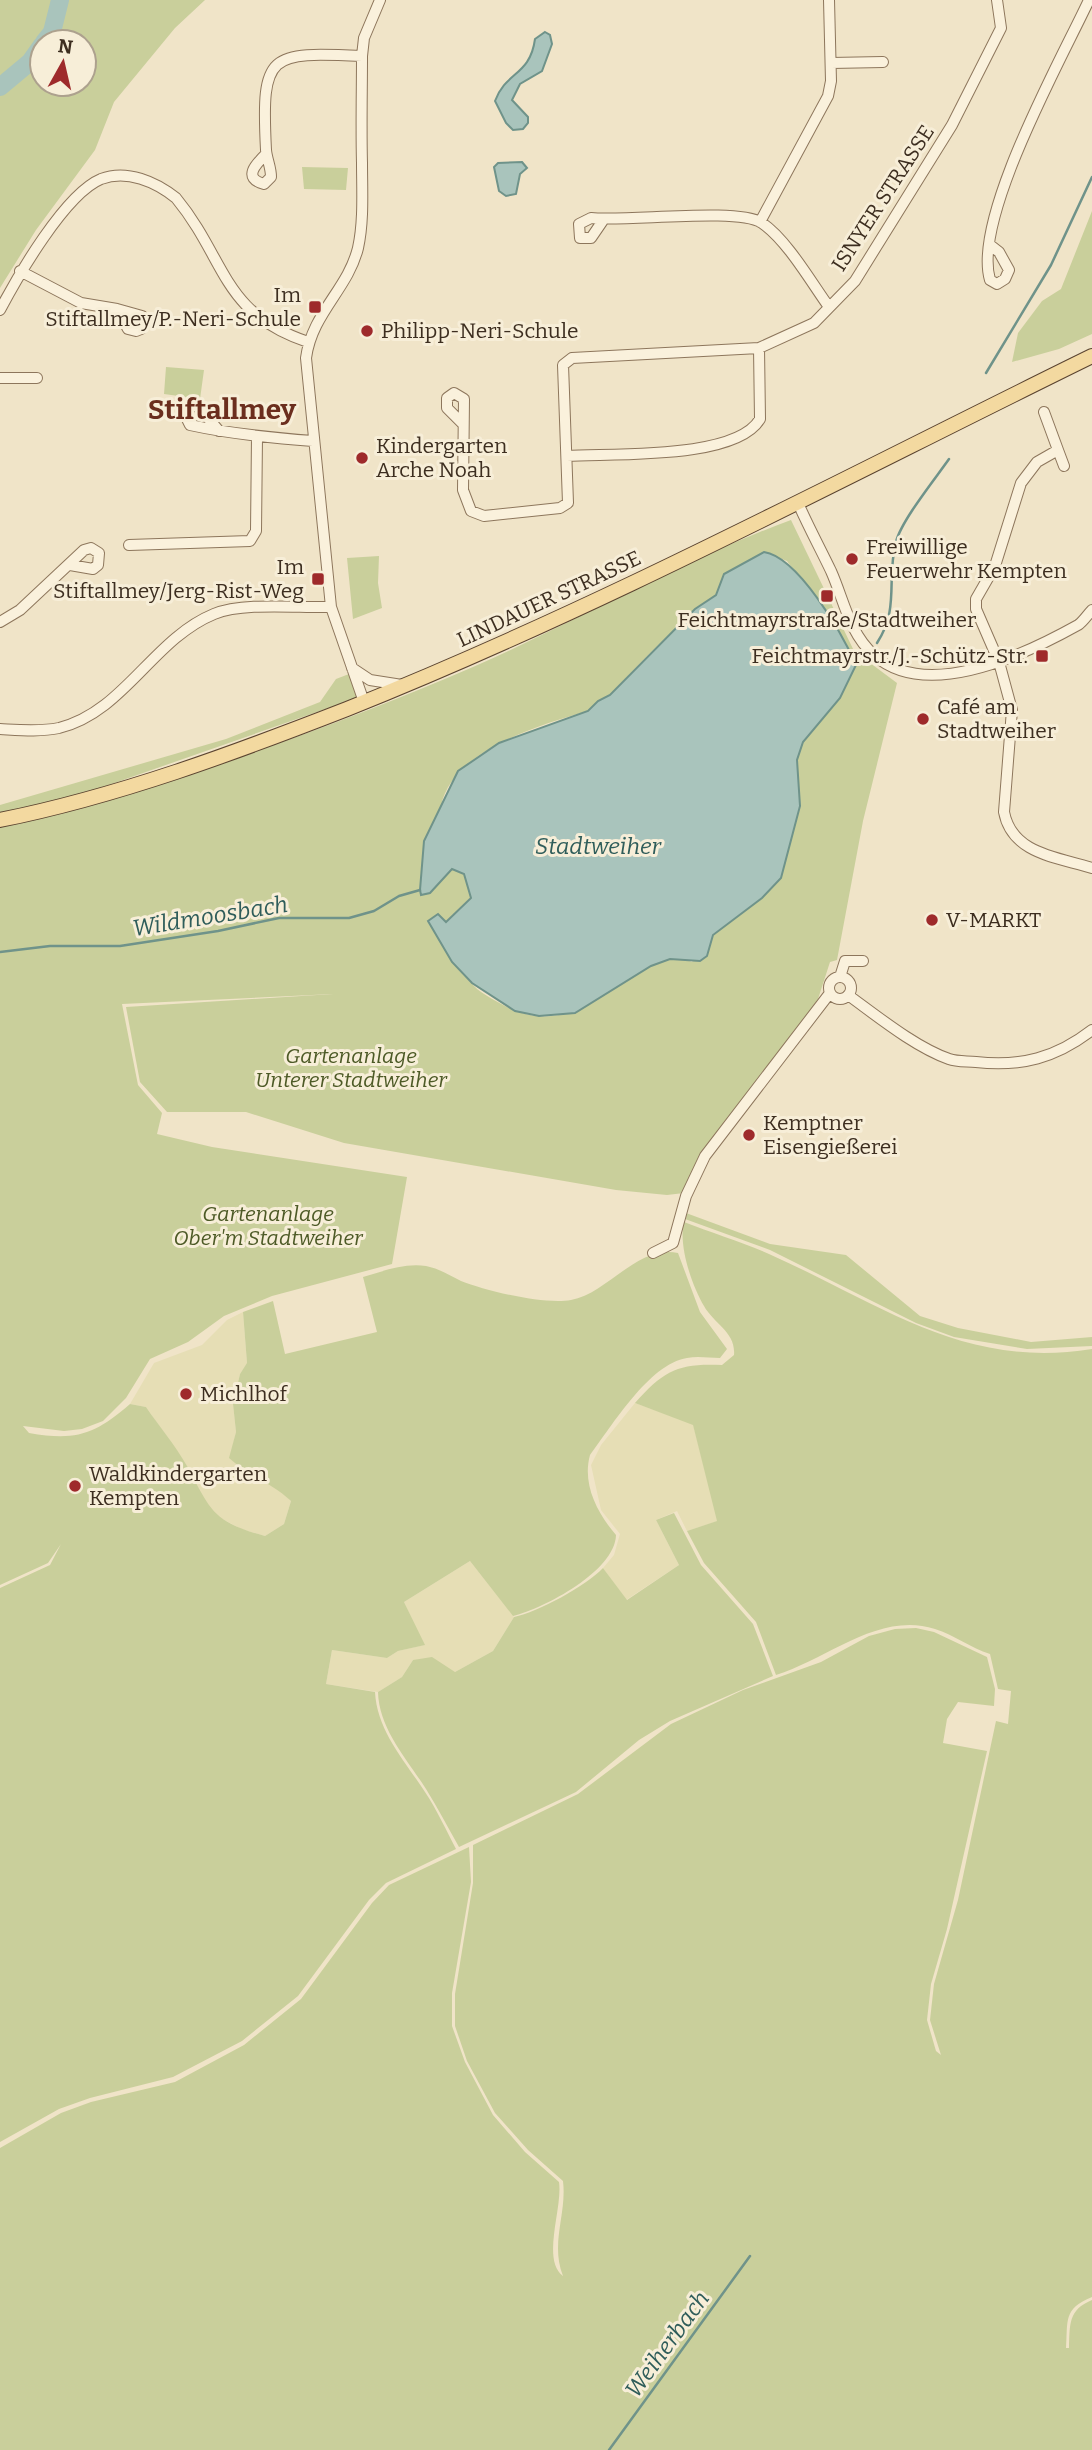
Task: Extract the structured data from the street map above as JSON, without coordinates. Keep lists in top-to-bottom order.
{
  "streets": {
    "main road": ["LINDAUER STRASSE"],
    "street": ["ISNYER STRASSE"]
  },
  "districts": ["Stiftallmey"],
  "water": ["Stadtweiher", "Wildmoosbach", "Weiherbach"],
  "parks": ["Gartenanlage Unterer Stadtweiher", "Gartenanlage Ober'm Stadtweiher"],
  "places": {
    "transit": [
      "Im Stiftallmey/P.-Neri-Schule",
      "Im Stiftallmey/Jerg-Rist-Weg",
      "Feichtmayrstraße/Stadtweiher",
      "Feichtmayrstr./J.-Schütz-Str."
    ],
    "other": [
      "Philipp-Neri-Schule",
      "Kindergarten Arche Noah",
      "Freiwillige Feuerwehr Kempten",
      "Café am Stadtweiher",
      "V-MARKT",
      "Kemptner Eisengießerei",
      "Michlhof",
      "Waldkindergarten Kempten"
    ]
  },
  "north": "top"
}
